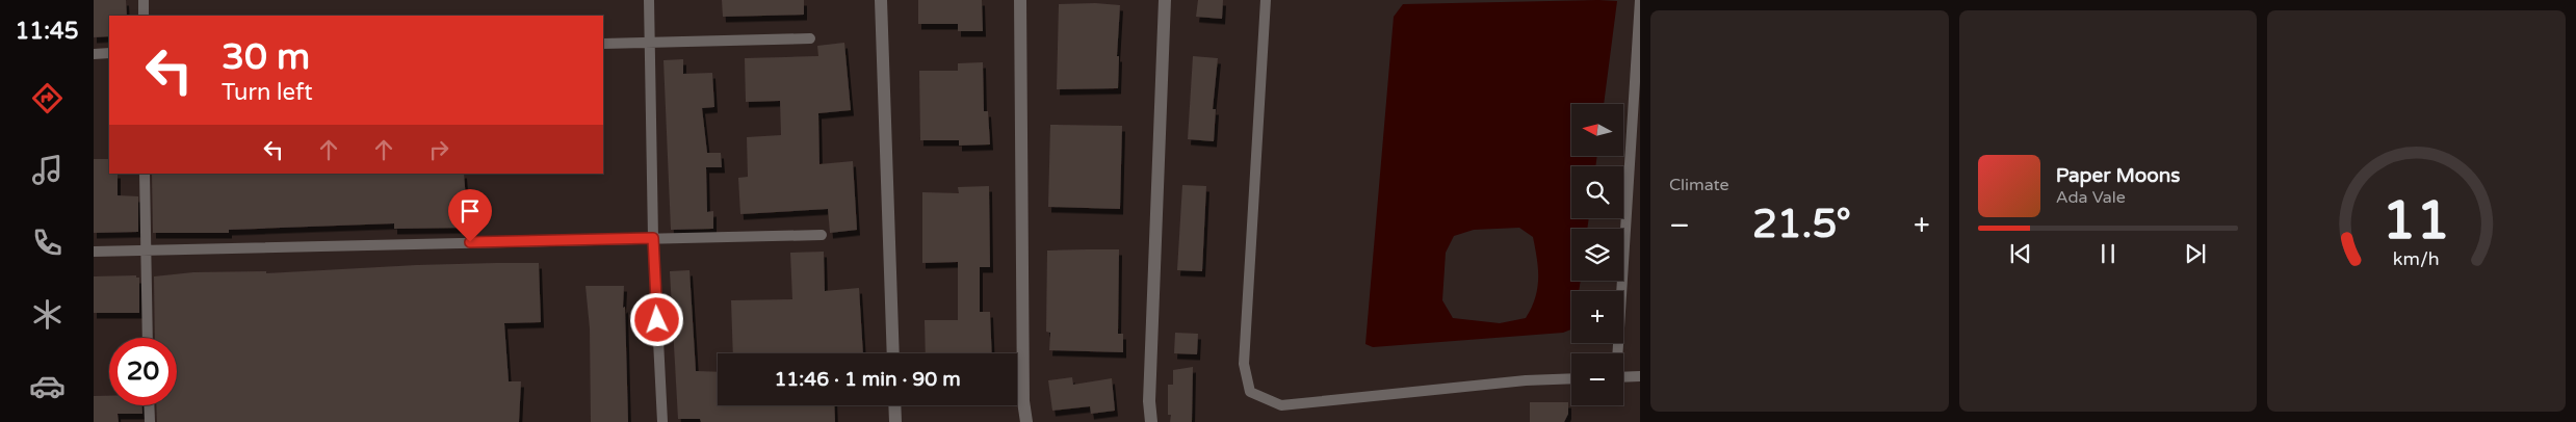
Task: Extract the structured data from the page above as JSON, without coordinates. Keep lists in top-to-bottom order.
{
  "north": "left",
  "page": {
    "tabs": "11:45",
    "tile": "Climate",
    "turn": ["30 m", "Turn left"],
    "map_buttons": ["+", "−"],
    "song": ["Paper Moons", "Ada Vale"],
    "heat": ["−", "21.5°", "+"],
    "limit": "20",
    "trip": "11:46 · 1 min · 90 m",
    "gauge": ["11", "km/h"]
  }
}
